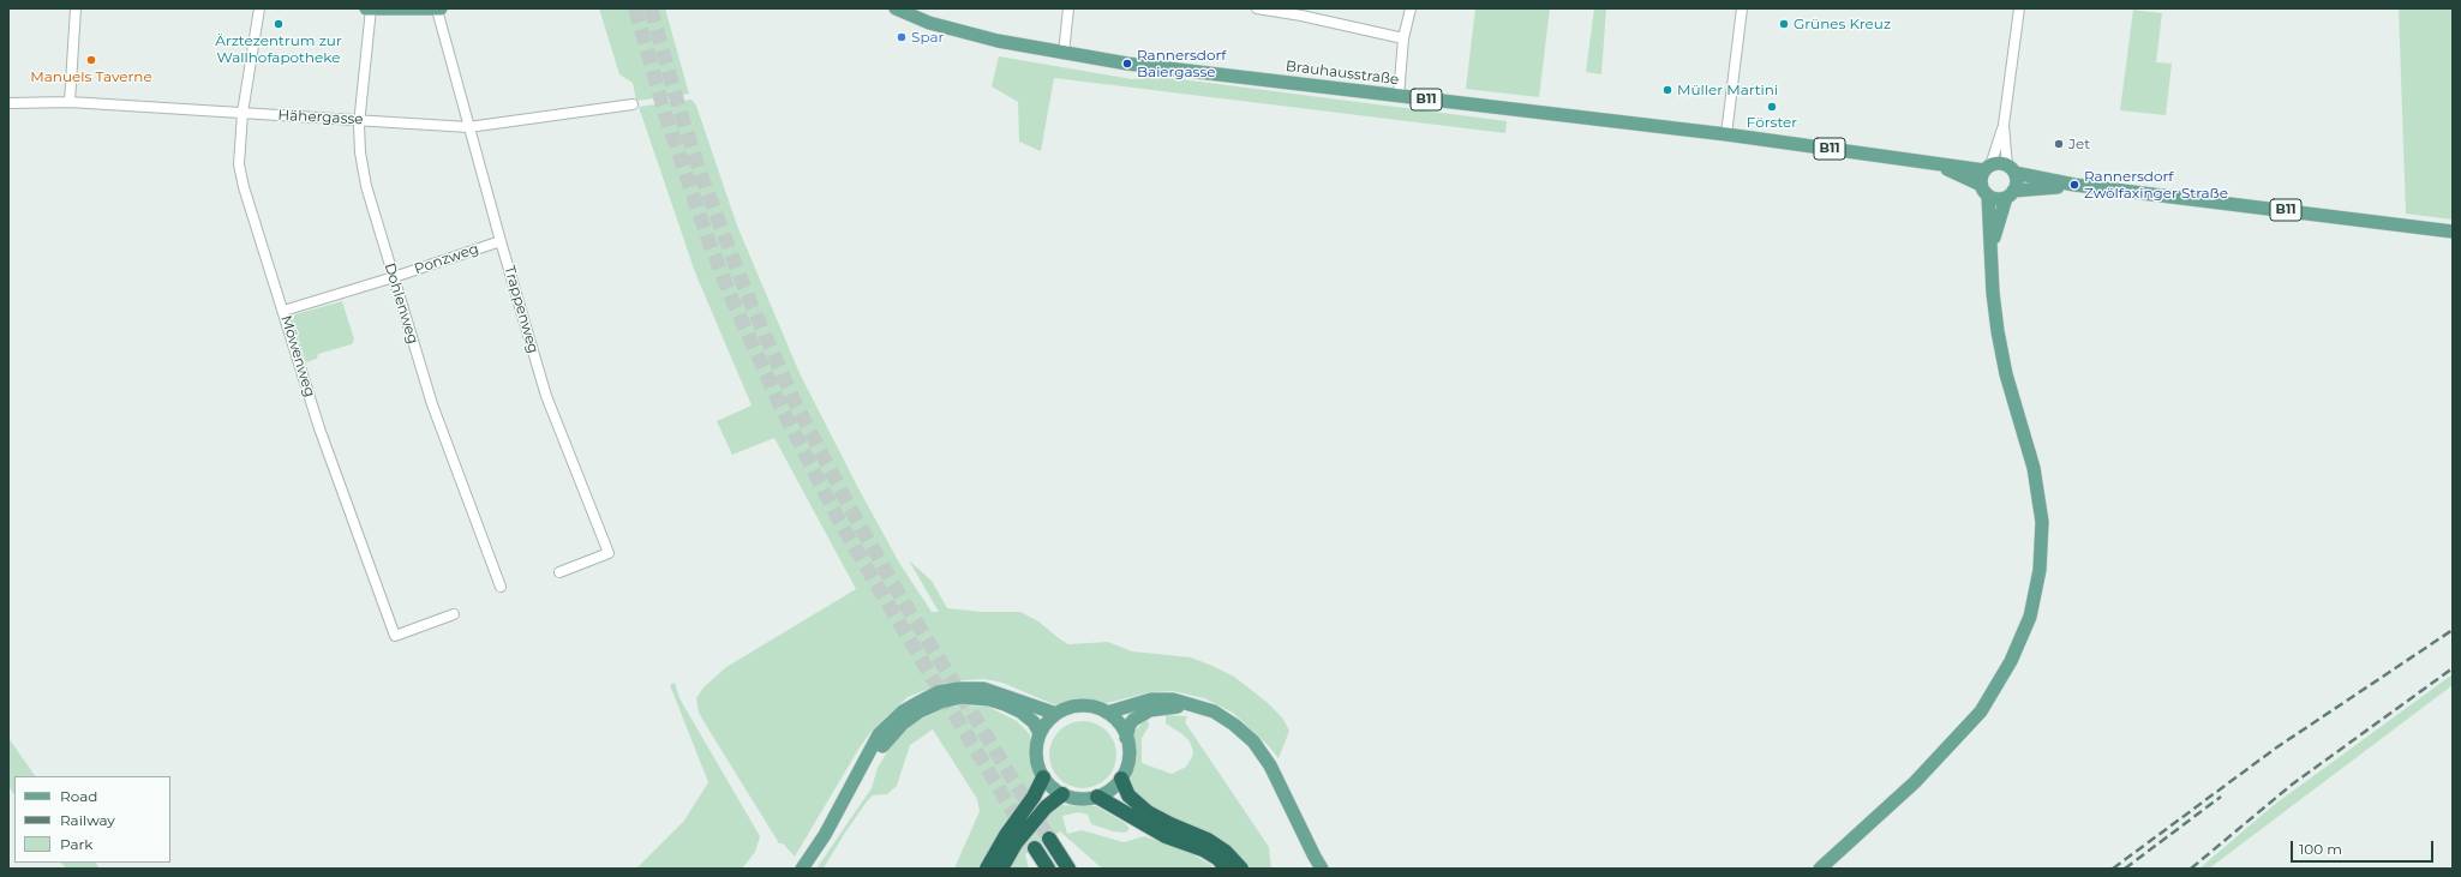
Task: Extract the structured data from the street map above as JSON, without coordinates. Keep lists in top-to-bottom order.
{
  "streets": {
    "main road": ["Brauhausstraße", "B11"],
    "street": [
      "Hähergasse",
      "Ponzweg",
      "Dohlenweg",
      "Trappenweg",
      "Möwenweg"
    ]
  },
  "crossings": [
    ["Brauhausstraße", "B11"],
    ["Hähergasse", "Dohlenweg"],
    ["Hähergasse", "Trappenweg"],
    ["Hähergasse", "Möwenweg"],
    ["Ponzweg", "Dohlenweg"],
    ["Ponzweg", "Trappenweg"],
    ["Ponzweg", "Möwenweg"]
  ],
  "places": [
    "Ärztezentrum zur Wallhofapotheke",
    "Grünes Kreuz",
    "Spar",
    "Manuels Taverne",
    "Rannersdorf Baiergasse",
    "Müller Martini",
    "Förster",
    "Jet",
    "Rannersdorf Zwölfaxinger Straße"
  ],
  "legend": ["Road", "Railway", "Park"],
  "scale_bar": "100 m"
}
